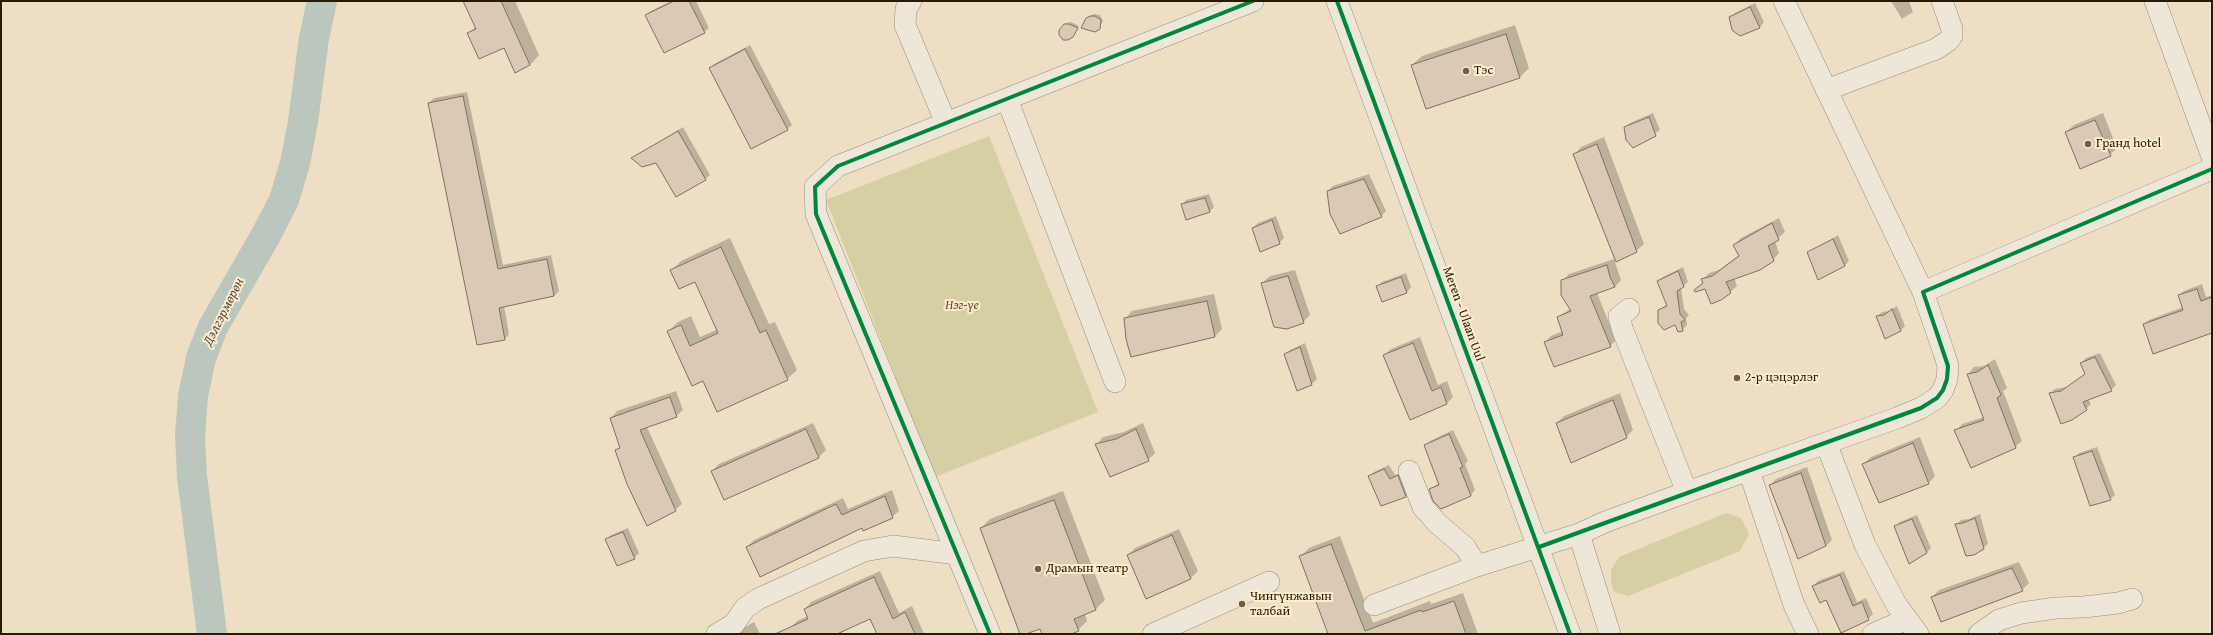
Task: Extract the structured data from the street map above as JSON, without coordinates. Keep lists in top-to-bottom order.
{
  "streets": {
    "street": ["Meren - Ulaan Uul"]
  },
  "water": ["Дэлгэрмөрөн"],
  "parks": ["Нэг-үе"],
  "places": [
    "Тэс",
    "Гранд hotel",
    "2-р цэцэрлэг",
    "Драмын театр",
    "Чингүнжавын талбай"
  ]
}
